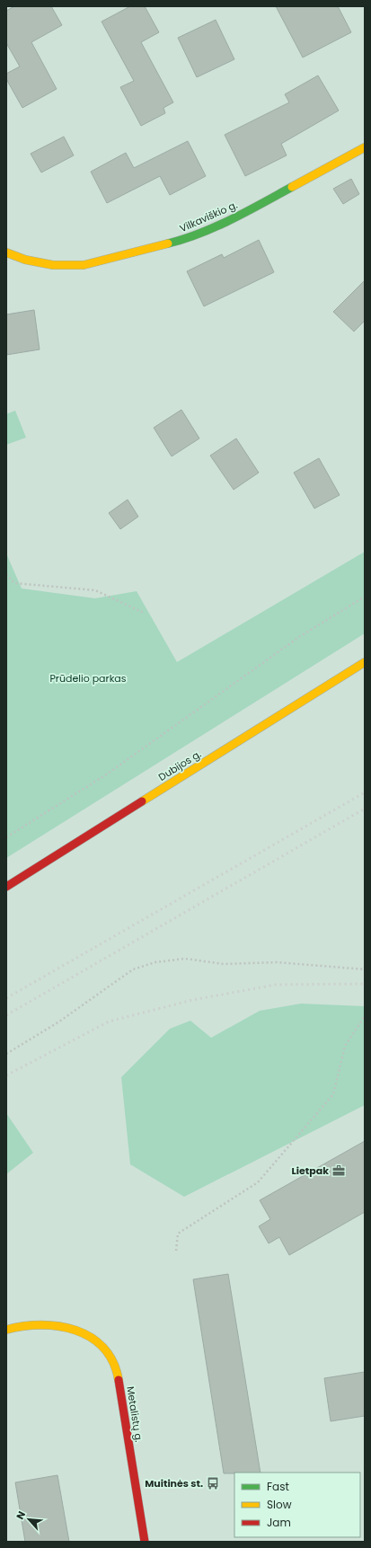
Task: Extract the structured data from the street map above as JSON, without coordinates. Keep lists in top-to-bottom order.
{
  "streets": {
    "street": ["Vilkaviškio g.", "Dubijos g.", "Metalistų g."]
  },
  "parks": ["Prūdelio parkas"],
  "places": {
    "office": ["Lietpak"],
    "bus stop": ["Muitinės st."]
  },
  "legend": ["Fast", "Slow", "Jam"],
  "north": "top left"
}
